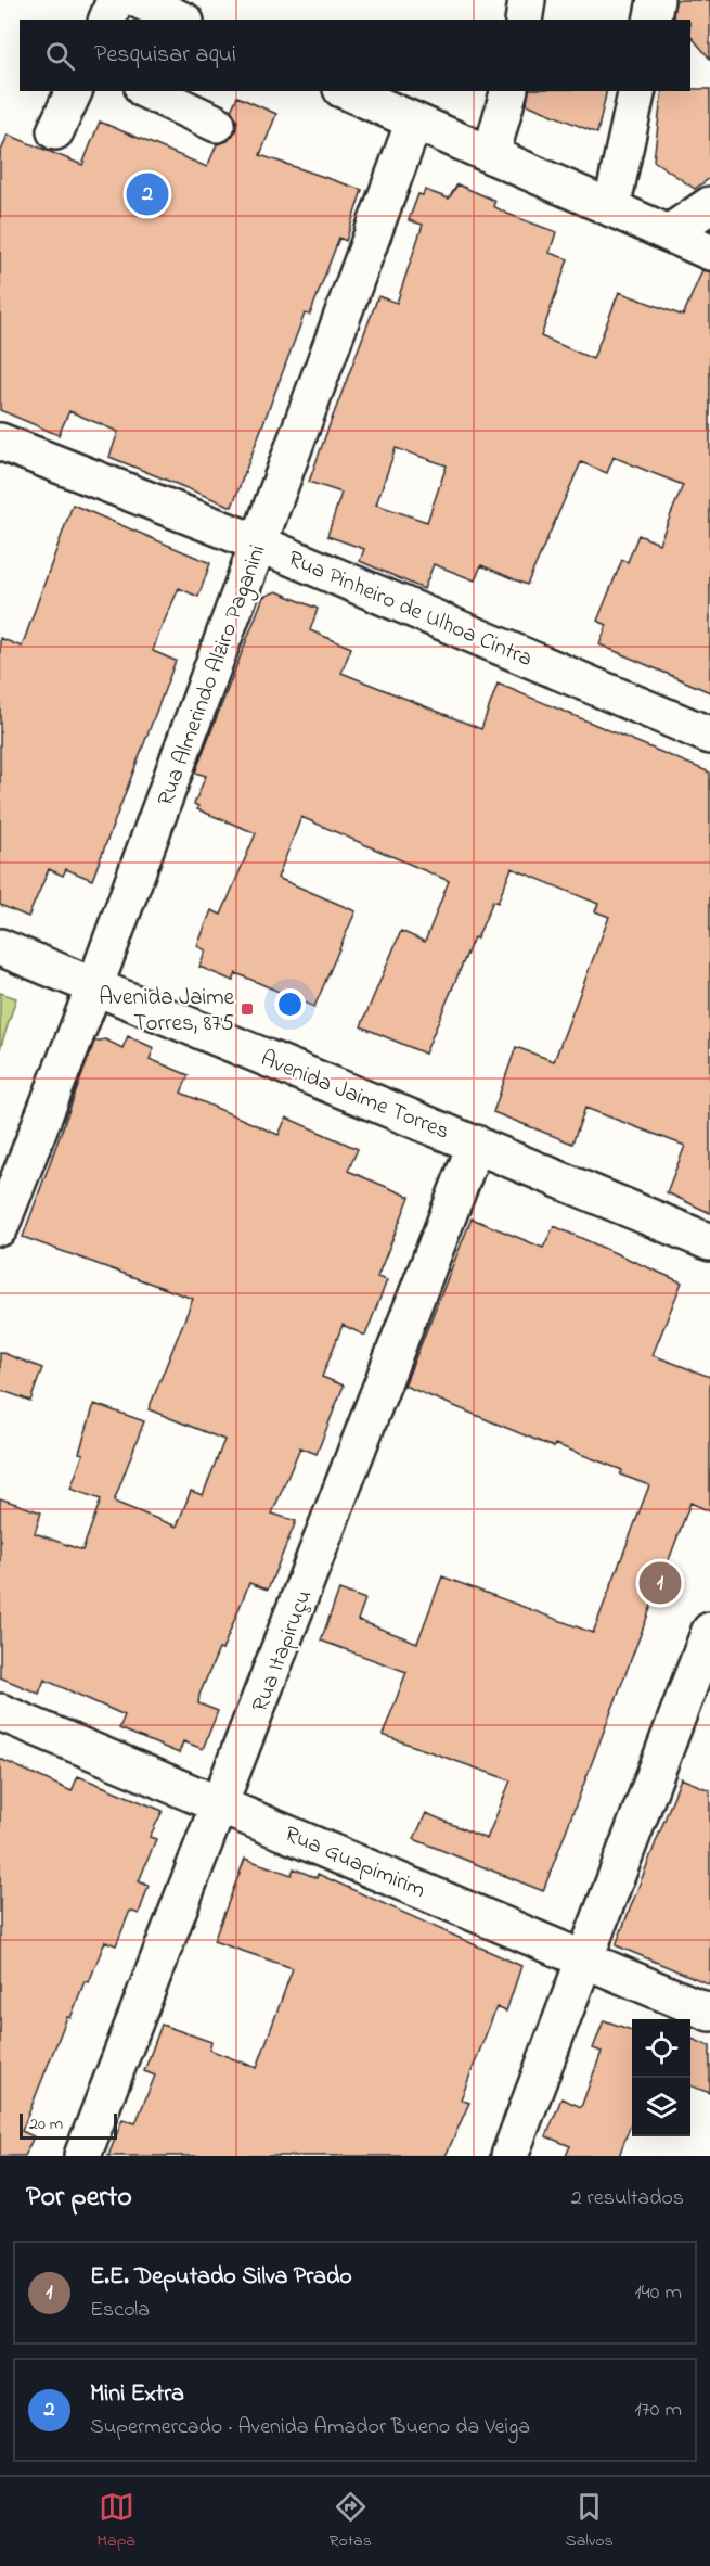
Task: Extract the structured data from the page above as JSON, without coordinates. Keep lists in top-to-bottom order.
{
  "streets": {
    "street": [
      "Rua Pinheiro de Ulhoa Cintra",
      "Rua Almerindo Alziro Paganini",
      "Avenida Jaime Torres",
      "Rua Itapiruçu",
      "Rua Guapimirim"
    ]
  },
  "crossings": [
    ["Rua Pinheiro de Ulhoa Cintra", "Rua Almerindo Alziro Paganini"],
    ["Rua Almerindo Alziro Paganini", "Avenida Jaime Torres"],
    ["Avenida Jaime Torres", "Rua Itapiruçu"],
    ["Rua Itapiruçu", "Rua Guapimirim"]
  ],
  "places": {
    "transit": ["Avenida Jaime Torres, 875"]
  },
  "scale_bar": "20 m",
  "page": {
    "search": "Pesquisar aqui",
    "pins": ["2", "1"],
    "scale": "20 m",
    "heading": ["Por perto", "2 resultados"],
    "list": [
      {
        "mark": "1",
        "name": "E.E. Deputado Silva Prado",
        "note": "Escola",
        "value": "140 m"
      },
      {
        "mark": "2",
        "name": "Mini Extra",
        "note": "Supermercado · Avenida Amador Bueno da Veiga",
        "value": "170 m"
      }
    ],
    "nav": ["Mapa", "Rotas", "Salvos"]
  }
}
